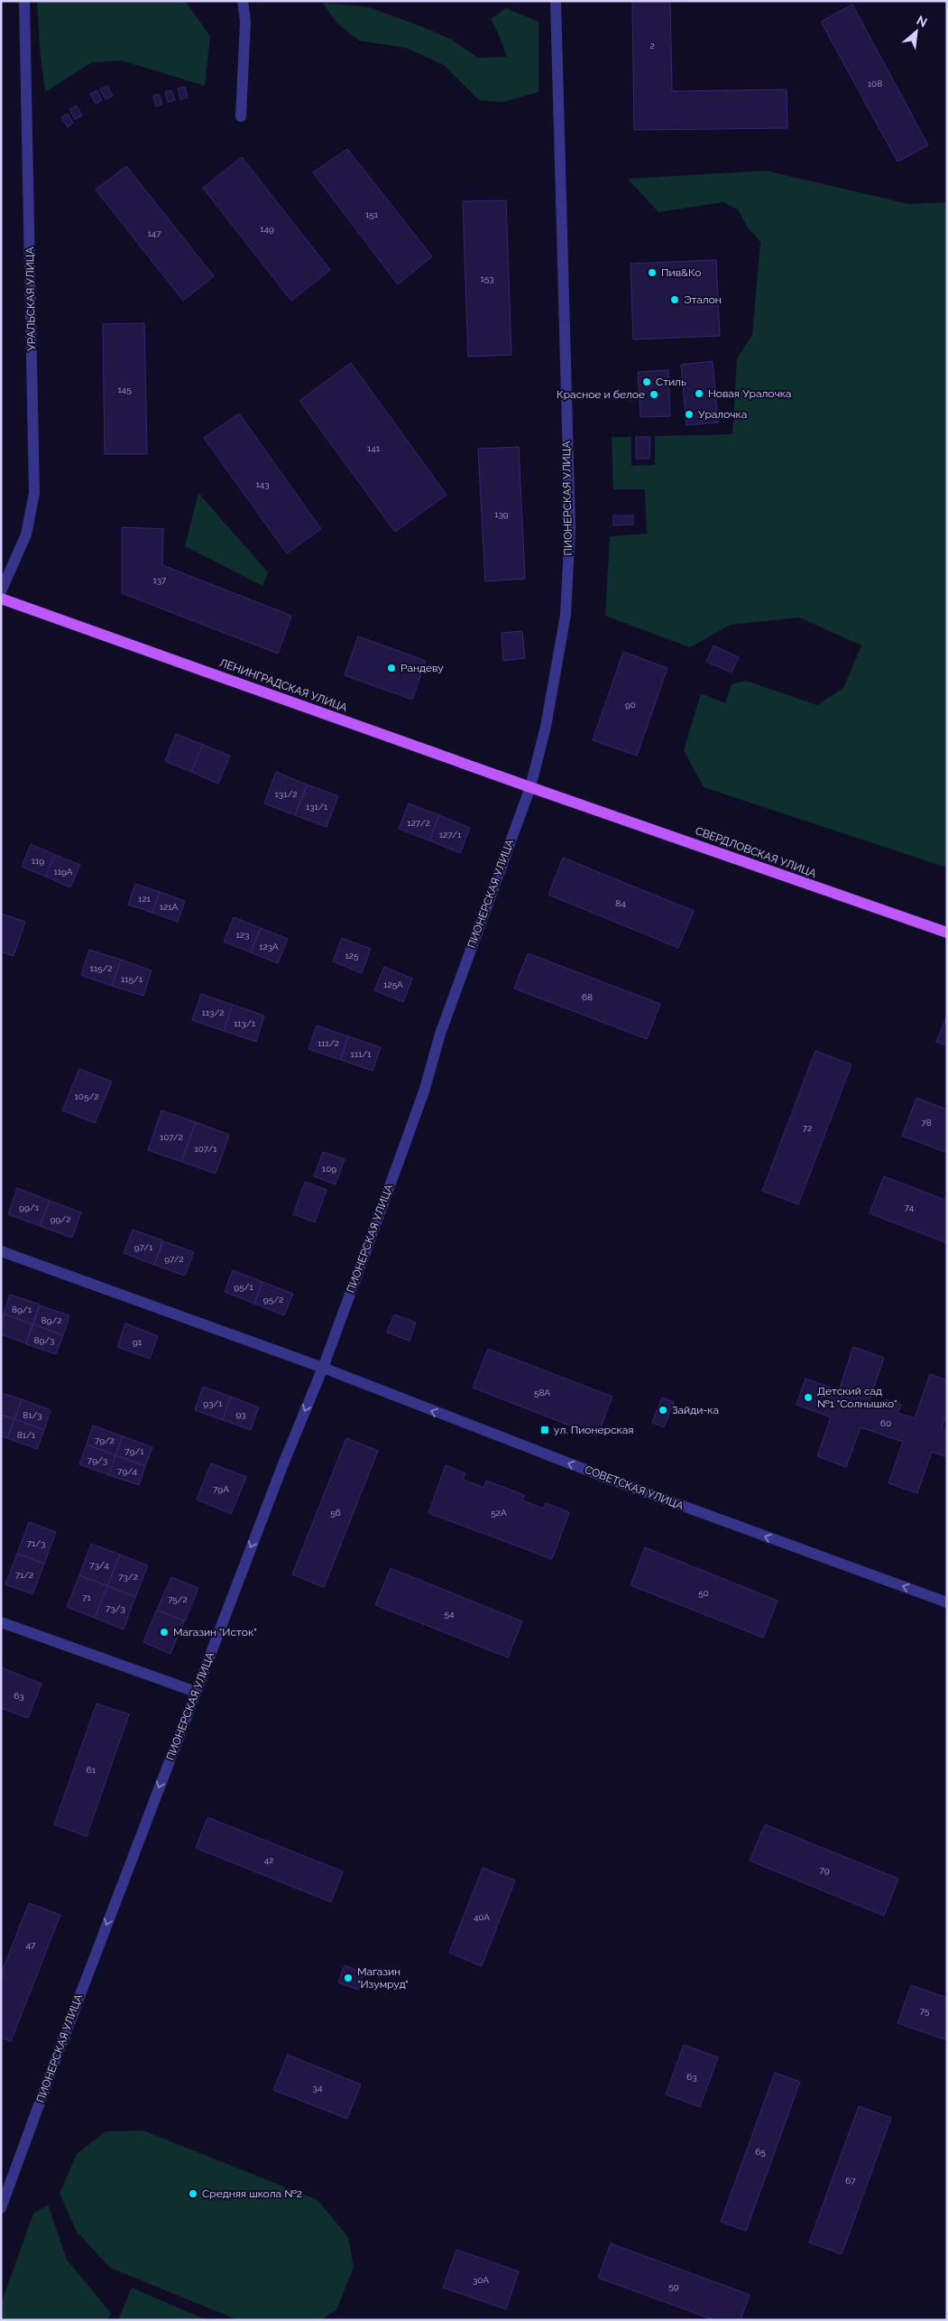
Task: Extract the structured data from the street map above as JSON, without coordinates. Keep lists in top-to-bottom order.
{
  "streets": {
    "main road": ["ЛЕНИНГРАДСКАЯ УЛИЦА", "СВЕРДЛОВСКАЯ УЛИЦА"],
    "street": ["УРАЛЬСКАЯ УЛИЦА", "ПИОНЕРСКАЯ УЛИЦА", "СОВЕТСКАЯ УЛИЦА"]
  },
  "crossings": [
    ["ПИОНЕРСКАЯ УЛИЦА", "ЛЕНИНГРАДСКАЯ УЛИЦА"],
    ["ПИОНЕРСКАЯ УЛИЦА", "СОВЕТСКАЯ УЛИЦА"],
    ["ЛЕНИНГРАДСКАЯ УЛИЦА", "СВЕРДЛОВСКАЯ УЛИЦА"]
  ],
  "one_way": ["ПИОНЕРСКАЯ УЛИЦА", "СОВЕТСКАЯ УЛИЦА"],
  "places": {
    "other": [
      "Пив&Ко",
      "Эталон",
      "Стиль",
      "Новая Уралочка",
      "Красное и белое",
      "Уралочка",
      "Рандеву",
      "Детский сад №1 \"Солнышко\"",
      "Зайди-ка",
      "Магазин \"Исток\"",
      "Магазин \"Изумруд\"",
      "Средняя школа №2"
    ],
    "transit": ["ул. Пионерская"]
  },
  "house_numbers": [
    "2",
    "108",
    "151",
    "149",
    "147",
    "153",
    "145",
    "141",
    "143",
    "139",
    "137",
    "90",
    "131/2",
    "131/1",
    "127/2",
    "127/1",
    "119",
    "119А",
    "121",
    "84",
    "121А",
    "123",
    "123А",
    "125",
    "115/2",
    "115/1",
    "125А",
    "68",
    "113/2",
    "113/1",
    "111/2",
    "111/1",
    "105/2",
    "78",
    "72",
    "107/2",
    "107/1",
    "109",
    "99/1",
    "74",
    "99/2",
    "97/1",
    "97/2",
    "95/1",
    "95/2",
    "89/1",
    "89/2",
    "89/3",
    "91",
    "58А",
    "93/1",
    "93",
    "81/3",
    "60",
    "81/1",
    "79/2",
    "79/1",
    "79/3",
    "79/4",
    "79А",
    "56",
    "52А",
    "71/3",
    "73/4",
    "71/2",
    "73/2",
    "50",
    "71",
    "75/2",
    "73/3",
    "54",
    "63",
    "61",
    "42",
    "79",
    "40А",
    "47",
    "75",
    "63",
    "34",
    "65",
    "67",
    "30А",
    "59"
  ],
  "north": "top right"
}
